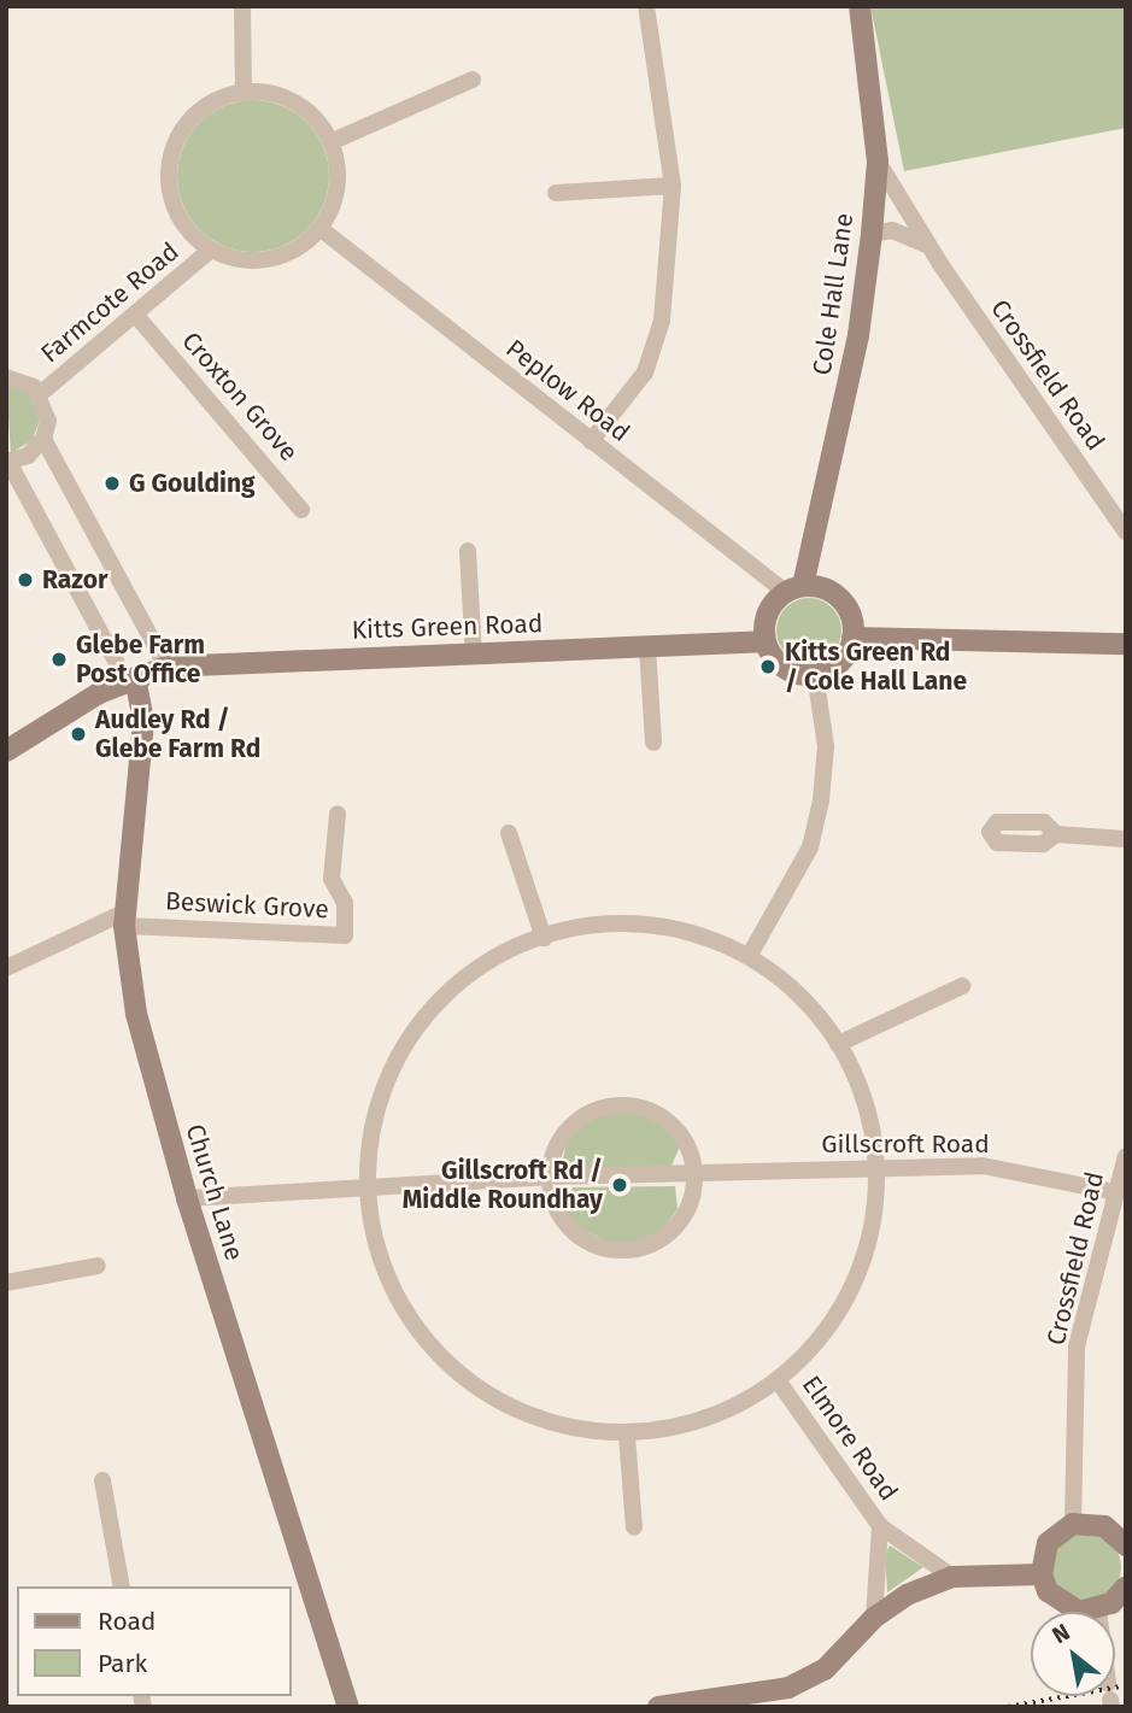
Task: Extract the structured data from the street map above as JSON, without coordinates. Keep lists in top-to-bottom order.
{
  "streets": {
    "street": [
      "Cole Hall Lane",
      "Farmcote Road",
      "Crossfield Road",
      "Peplow Road",
      "Croxton Grove",
      "Kitts Green Road",
      "Beswick Grove",
      "Gillscroft Road",
      "Church Lane",
      "Elmore Road"
    ]
  },
  "crossings": [
    ["Cole Hall Lane", "Crossfield Road"],
    ["Cole Hall Lane", "Peplow Road"],
    ["Cole Hall Lane", "Kitts Green Road"],
    ["Farmcote Road", "Peplow Road"],
    ["Farmcote Road", "Croxton Grove"],
    ["Crossfield Road", "Gillscroft Road"],
    ["Peplow Road", "Kitts Green Road"],
    ["Kitts Green Road", "Church Lane"],
    ["Beswick Grove", "Church Lane"],
    ["Gillscroft Road", "Church Lane"]
  ],
  "places": [
    "G Goulding",
    "Razor",
    "Glebe Farm Post Office",
    "Kitts Green Rd / Cole Hall Lane",
    "Audley Rd / Glebe Farm Rd",
    "Gillscroft Rd / Middle Roundhay"
  ],
  "legend": ["Road", "Park"],
  "north": "top left"
}
